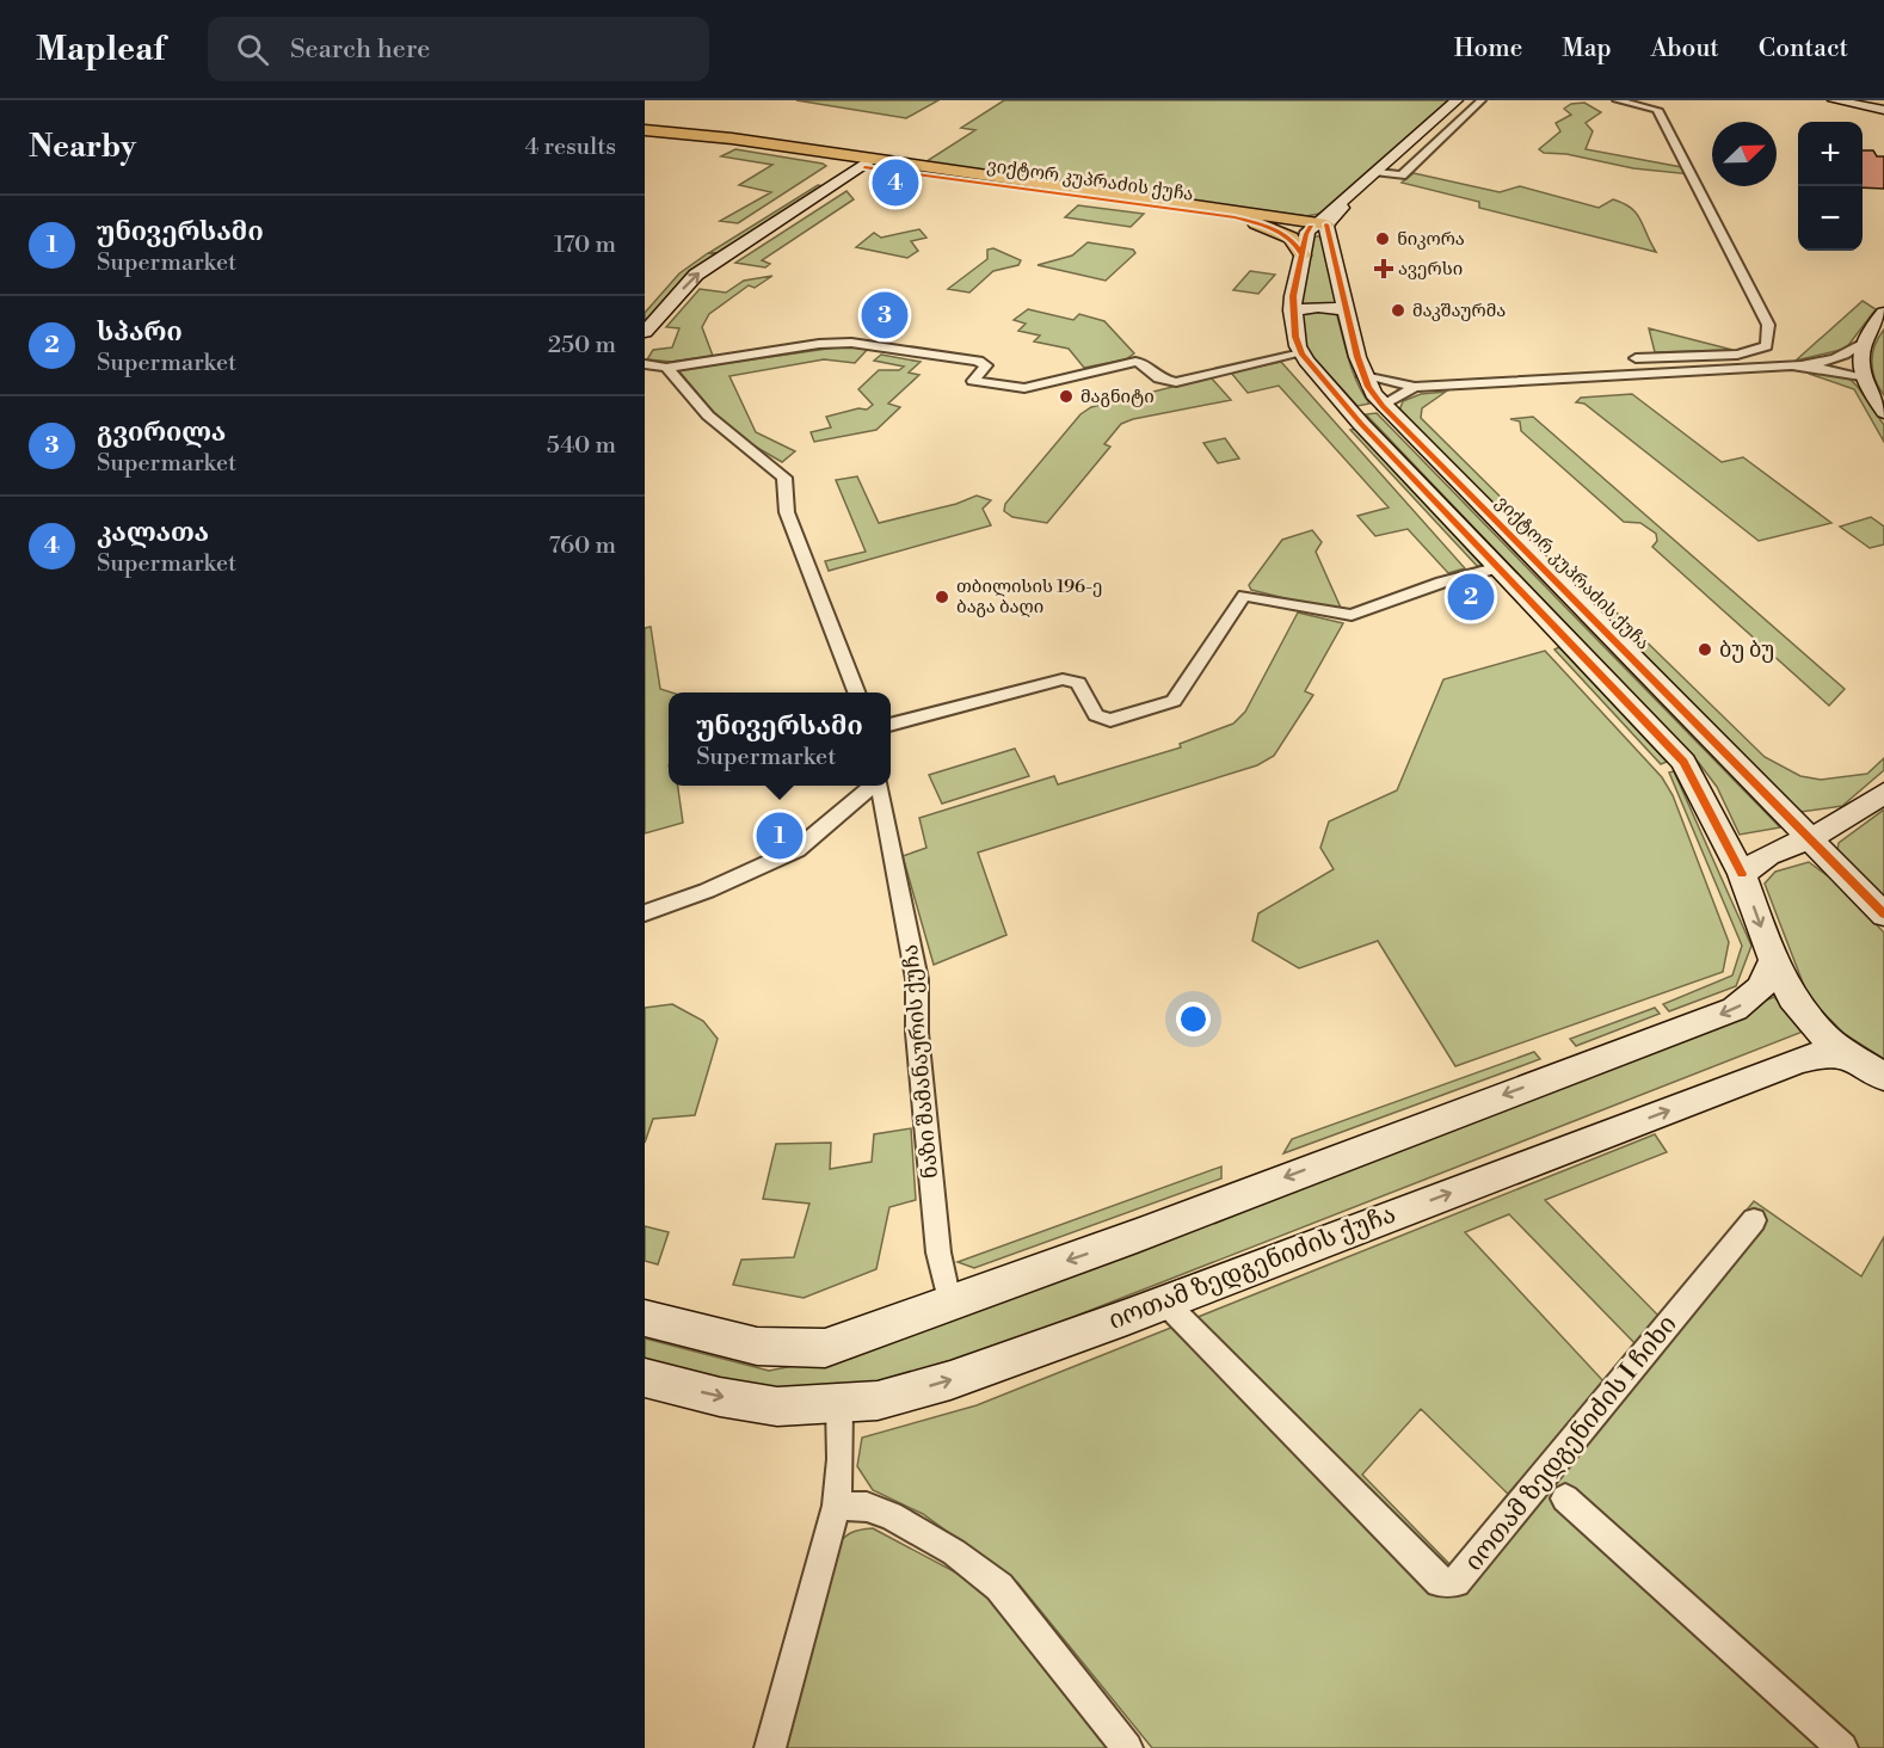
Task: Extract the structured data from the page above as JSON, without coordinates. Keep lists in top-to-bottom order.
{
  "streets": {
    "main road": ["ვიქტორ კუპრაძის ქუჩა", "იოთამ ზედგენიძის ქუჩა"],
    "street": ["ნაზი შამანაურის ქუჩა", "იოთამ ზედგენიძის I ჩიხი"]
  },
  "crossings": [
    ["იოთამ ზედგენიძის ქუჩა", "იოთამ ზედგენიძის I ჩიხი"]
  ],
  "places": {
    "other": [
      "ნიკორა",
      "მაკშაურმა",
      "მაგნიტი",
      "თბილისის 196-ე ბაგა ბაღი",
      "ბუ ბუ"
    ],
    "health": ["ავერსი"]
  },
  "north": "top right",
  "page": {
    "header": "Mapleaf",
    "search": "Search here",
    "nav": [
      "Home",
      "Map",
      "About",
      "Contact"
    ],
    "heading": ["Nearby", "4 results"],
    "map_buttons": ["+", "−"],
    "pins": [
      "4",
      "3",
      "2",
      "1"
    ],
    "list": [
      {
        "mark": "1",
        "name": "უნივერსამი",
        "note": "Supermarket",
        "value": "170 m"
      },
      {
        "mark": "2",
        "name": "სპარი",
        "note": "Supermarket",
        "value": "250 m"
      },
      {
        "mark": "3",
        "name": "გვირილა",
        "note": "Supermarket",
        "value": "540 m"
      },
      {
        "mark": "4",
        "name": "კალათა",
        "note": "Supermarket",
        "value": "760 m"
      }
    ],
    "popup": ["უნივერსამი", "Supermarket"]
  }
}
